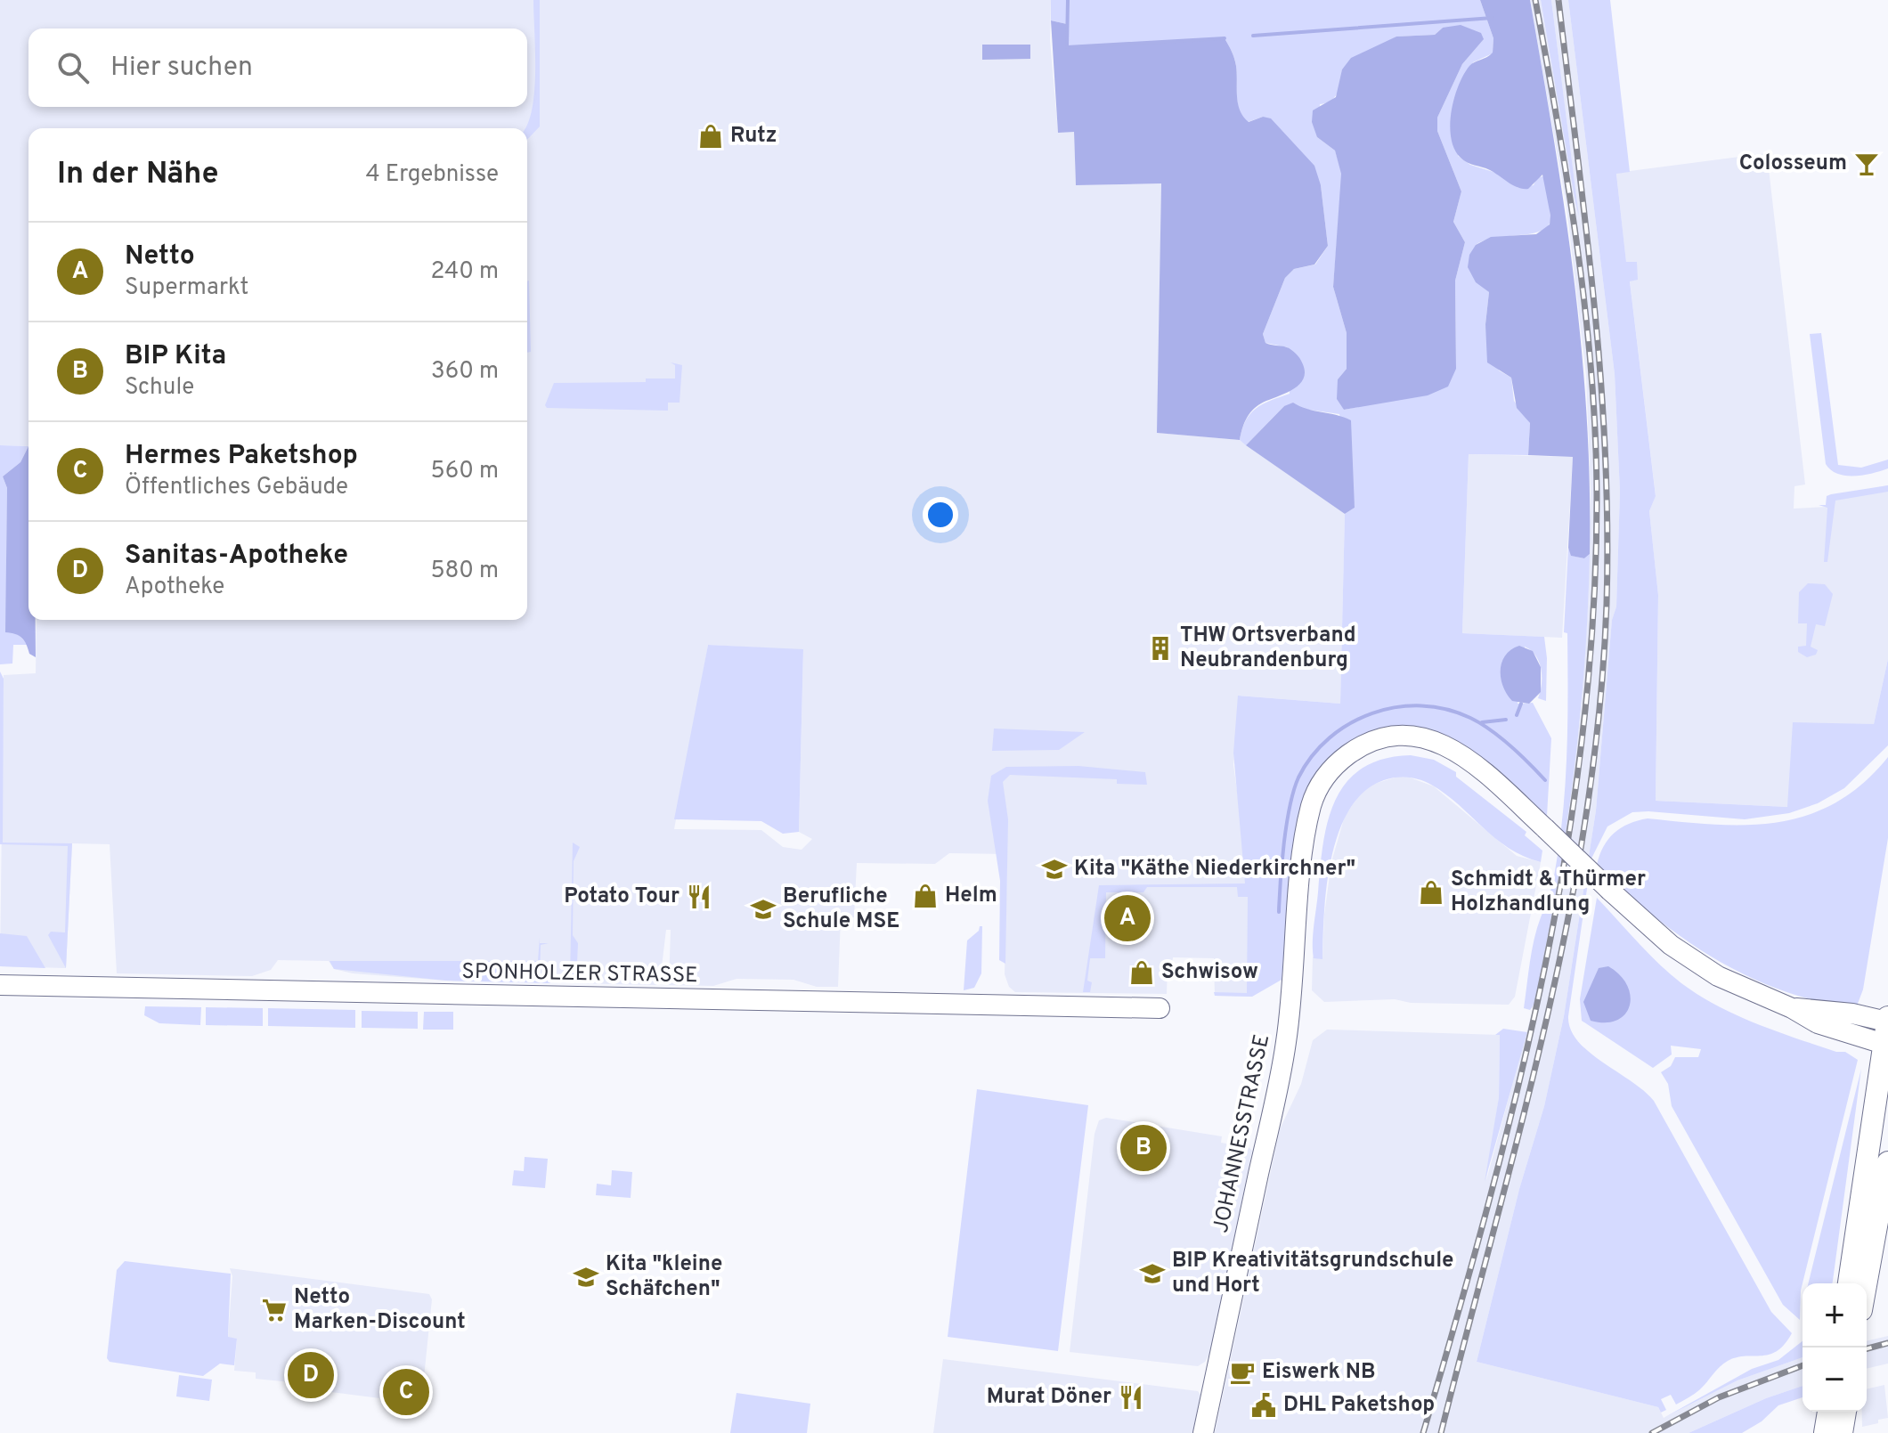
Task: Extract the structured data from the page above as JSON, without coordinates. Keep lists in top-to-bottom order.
{
  "streets": {
    "main road": ["SPONHOLZER STRASSE", "JOHANNESSTRASSE"]
  },
  "places": {
    "shop": [
      "Rutz",
      "Schmidt & Thürmer Holzhandlung",
      "Helm",
      "Schwisow"
    ],
    "bar": ["Colosseum"],
    "building": ["THW Ortsverband Neubrandenburg"],
    "school or university": [
      "Kita \"Käthe Niederkirchner\"",
      "Berufliche Schule MSE",
      "BIP Kreativitätsgrundschule und Hort",
      "Kita \"kleine Schäfchen\""
    ],
    "restaurant": ["Potato Tour", "Murat Döner"],
    "supermarket": ["Netto Marken-Discount"],
    "cafe": ["Eiswerk NB"],
    "public building": ["DHL Paketshop"]
  },
  "page": {
    "search": "Hier suchen",
    "heading": ["In der Nähe", "4 Ergebnisse"],
    "list": [
      {
        "mark": "A",
        "name": "Netto",
        "note": "Supermarkt",
        "value": "240 m"
      },
      {
        "mark": "B",
        "name": "BIP Kita",
        "note": "Schule",
        "value": "360 m"
      },
      {
        "mark": "C",
        "name": "Hermes Paketshop",
        "note": "Öffentliches Gebäude",
        "value": "560 m"
      },
      {
        "mark": "D",
        "name": "Sanitas-Apotheke",
        "note": "Apotheke",
        "value": "580 m"
      }
    ],
    "pins": [
      "A",
      "B",
      "D",
      "C"
    ],
    "map_buttons": ["+", "−"]
  }
}
